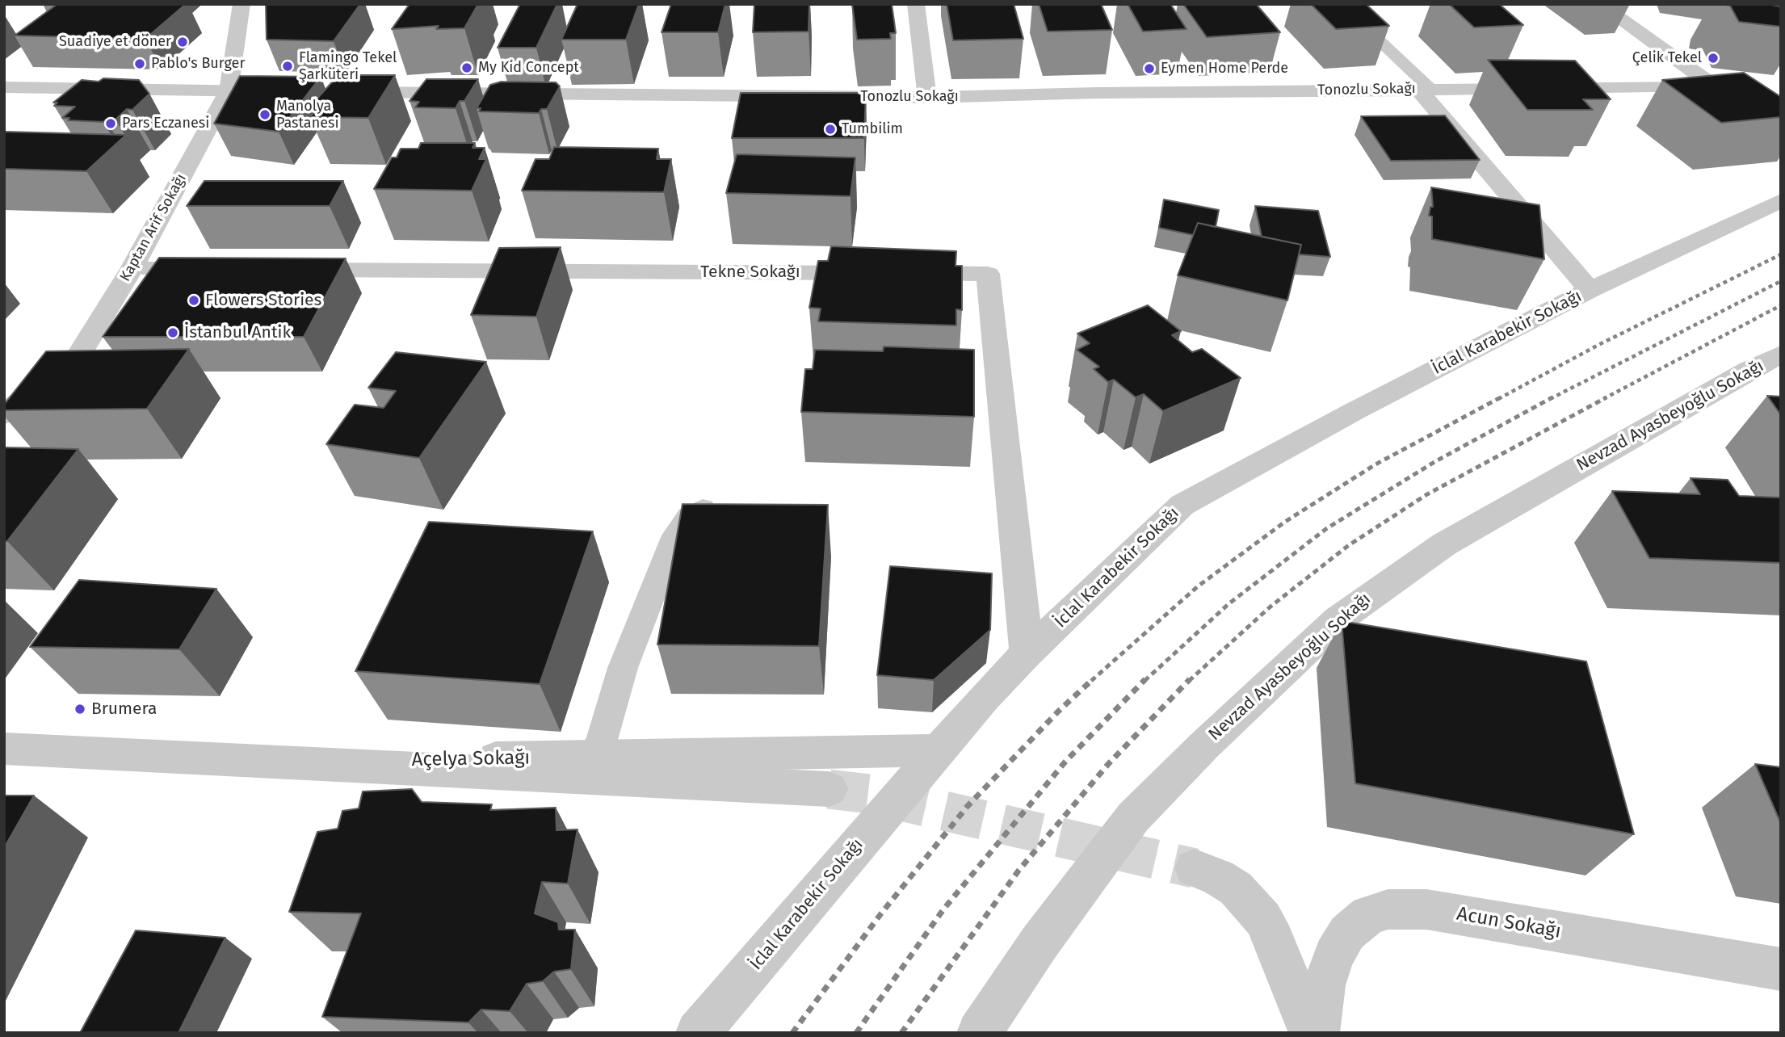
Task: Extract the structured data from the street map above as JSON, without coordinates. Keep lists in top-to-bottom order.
{
  "streets": {
    "street": [
      "Tonozlu Sokağı",
      "Kaptan Arif Sokağı",
      "Tekne Sokağı",
      "İclal Karabekir Sokağı",
      "Nevzad Ayasbeyoğlu Sokağı",
      "Açelya Sokağı",
      "Acun Sokağı"
    ]
  },
  "crossings": [
    ["Tekne Sokağı", "İclal Karabekir Sokağı"],
    ["İclal Karabekir Sokağı", "Açelya Sokağı"]
  ],
  "places": [
    "Suadiye et döner",
    "Çelik Tekel",
    "Pablo's Burger",
    "Flamingo Tekel Şarküteri",
    "My Kid Concept",
    "Eymen Home Perde",
    "Manolya Pastanesi",
    "Pars Eczanesi",
    "Tumbilim",
    "Flowers Stories",
    "İstanbul Antik",
    "Brumera"
  ]
}
